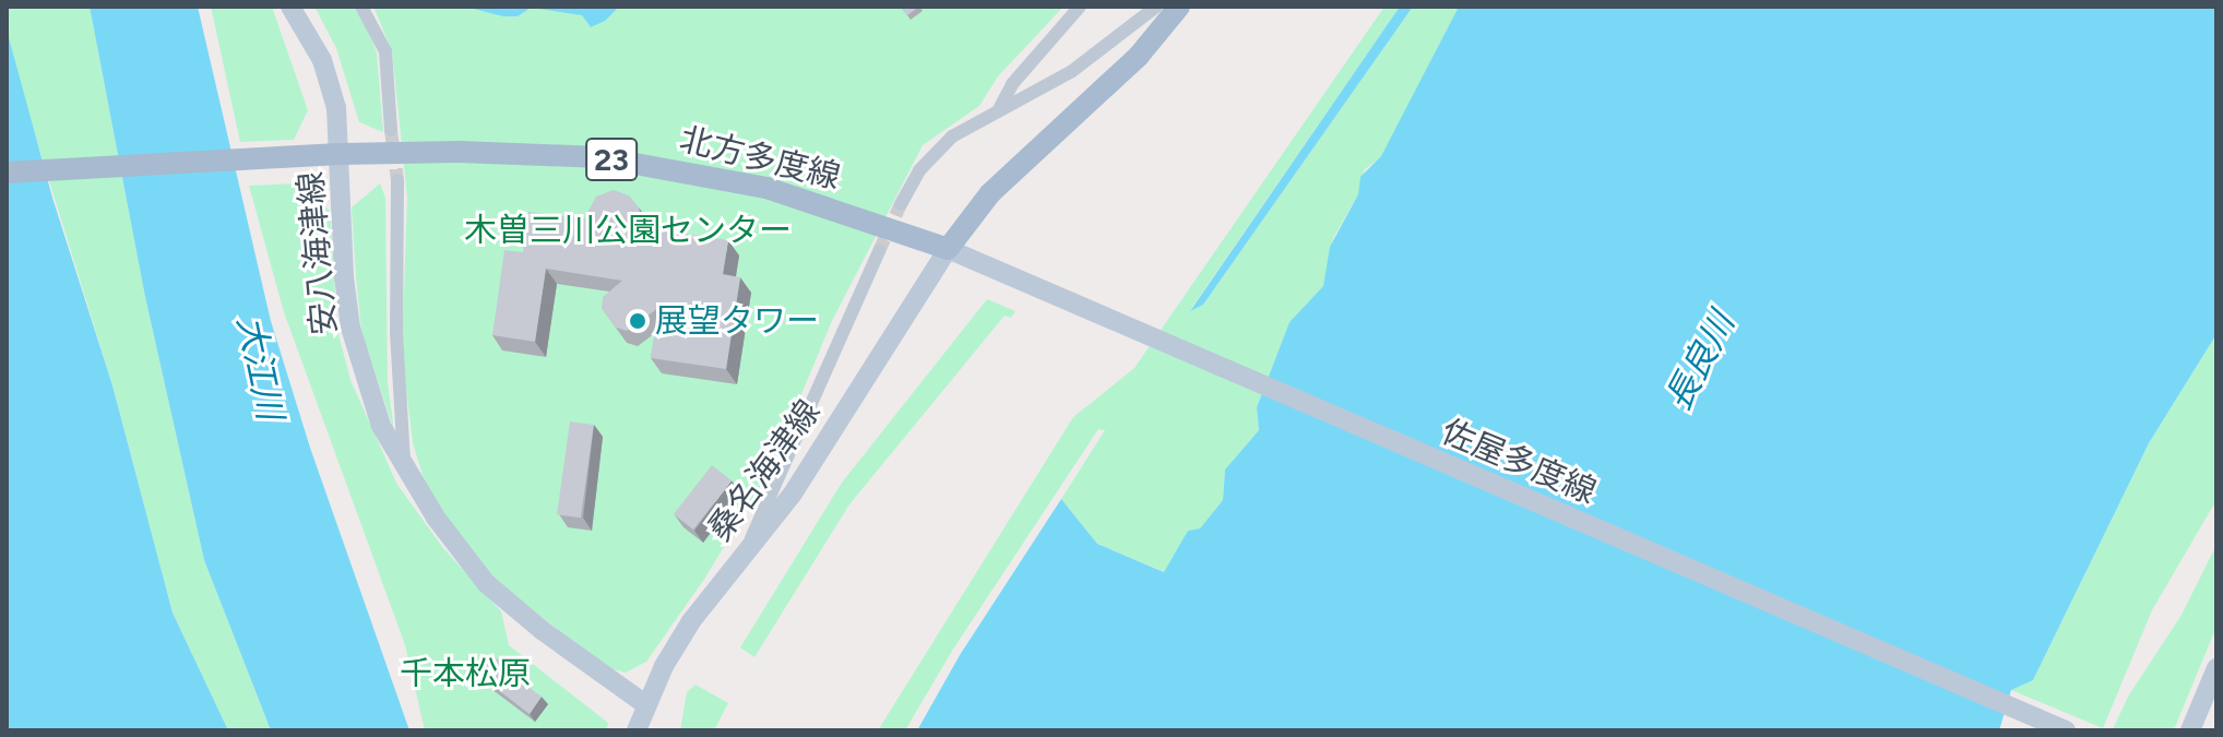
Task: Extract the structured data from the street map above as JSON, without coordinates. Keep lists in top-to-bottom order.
{
  "streets": {
    "main road": [
      "北方多度線",
      "23",
      "安八海津線",
      "佐屋多度線",
      "桑名海津線"
    ]
  },
  "crossings": [
    ["北方多度線", "安八海津線"],
    ["北方多度線", "佐屋多度線"],
    ["北方多度線", "桑名海津線"],
    ["安八海津線", "桑名海津線"],
    ["佐屋多度線", "桑名海津線"]
  ],
  "water": ["長良川", "大江川"],
  "parks": ["木曽三川公園センター", "千本松原"],
  "places": ["展望タワー"]
}
